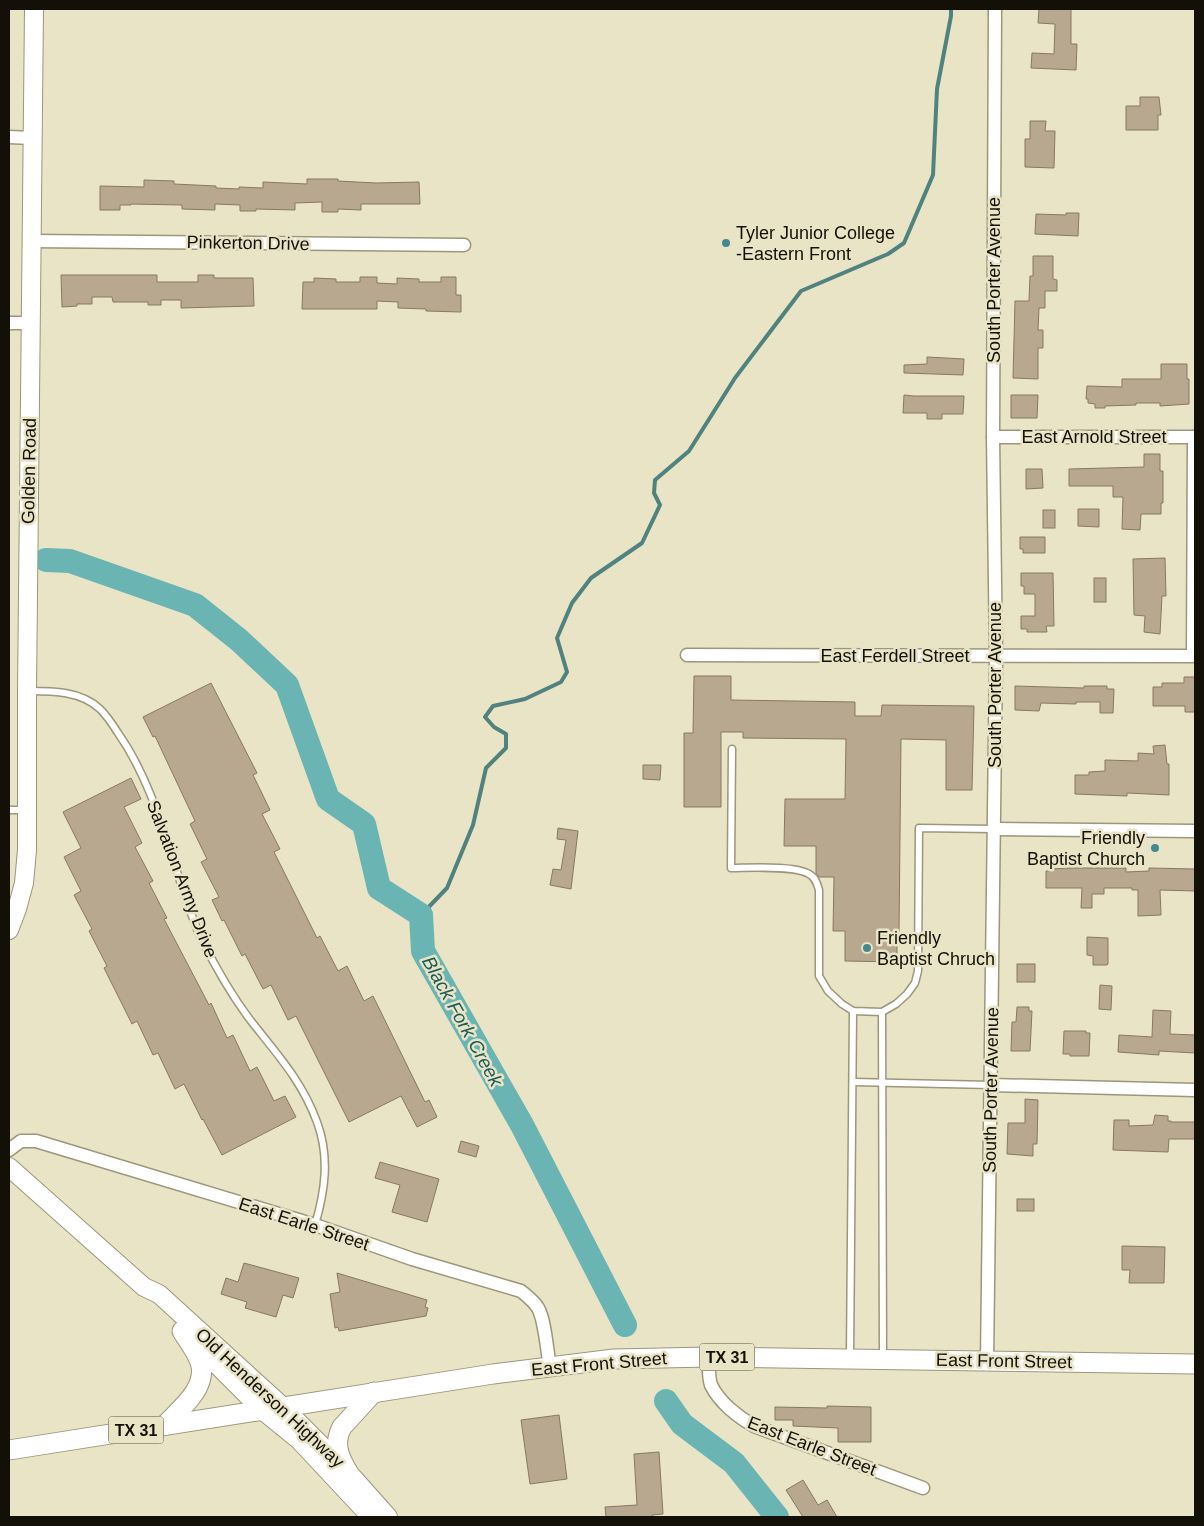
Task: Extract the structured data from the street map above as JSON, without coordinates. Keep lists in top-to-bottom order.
{
  "streets": {
    "main road": ["TX 31", "East Front Street"],
    "street": [
      "Pinkerton Drive",
      "South Porter Avenue",
      "East Arnold Street",
      "Golden Road",
      "East Ferdell Street",
      "East Earle Street",
      "Old Henderson Highway"
    ],
    "lane": ["Salvation Army Drive"]
  },
  "crossings": [
    ["Pinkerton Drive", "Golden Road"],
    ["South Porter Avenue", "East Arnold Street"],
    ["South Porter Avenue", "East Ferdell Street"],
    ["South Porter Avenue", "East Front Street"],
    ["East Arnold Street", "East Ferdell Street"],
    ["Golden Road", "Salvation Army Drive"],
    ["Salvation Army Drive", "East Earle Street"],
    ["East Earle Street", "East Front Street"],
    ["East Front Street", "Old Henderson Highway"]
  ],
  "water": ["Black Fork Creek"],
  "places": ["Tyler Junior College -Eastern Front", "Friendly Baptist Church", "Friendly Baptist Chruch"]
}
